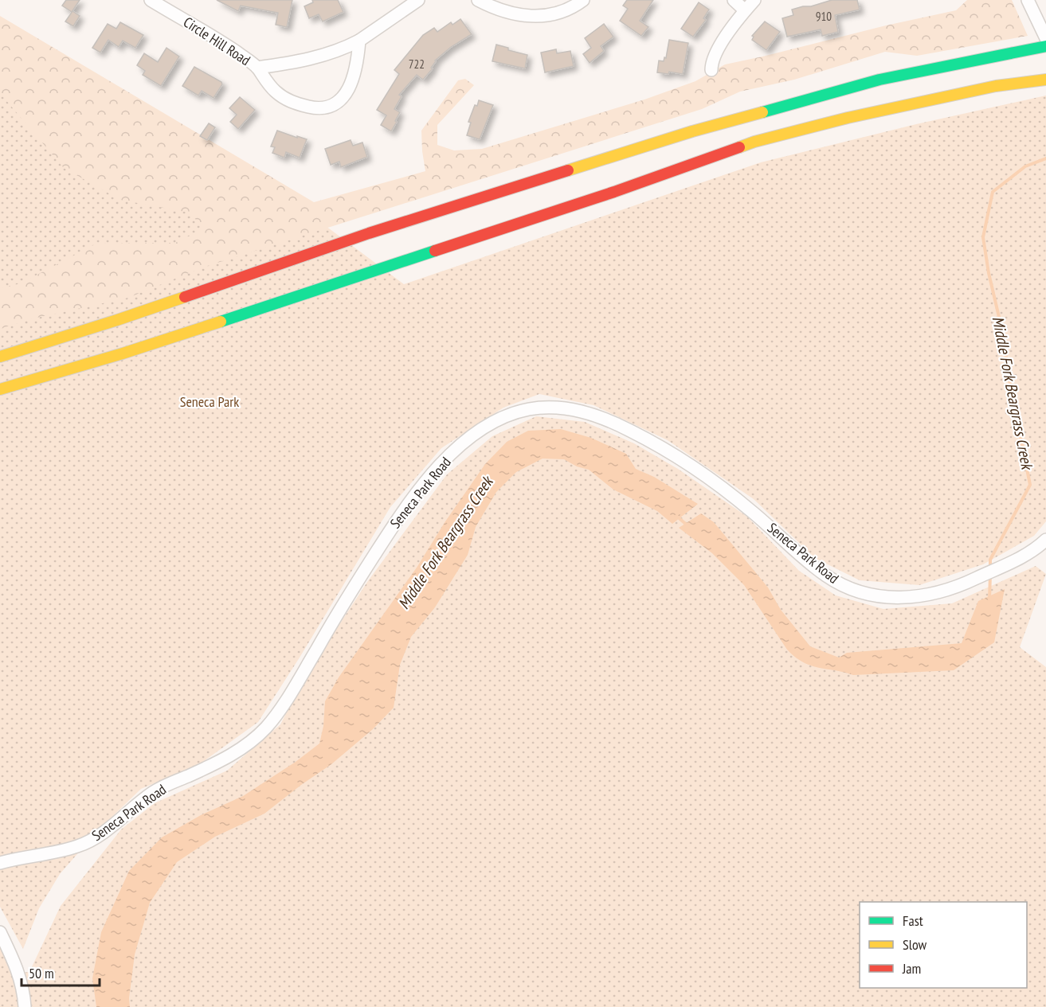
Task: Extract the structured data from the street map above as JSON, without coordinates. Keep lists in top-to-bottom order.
{
  "streets": {
    "street": ["Circle Hill Road", "Seneca Park Road"]
  },
  "water": ["Middle Fork Beargrass Creek"],
  "parks": ["Seneca Park"],
  "house_numbers": ["910", "722"],
  "legend": ["Fast", "Slow", "Jam"],
  "scale_bar": "50 m"
}
